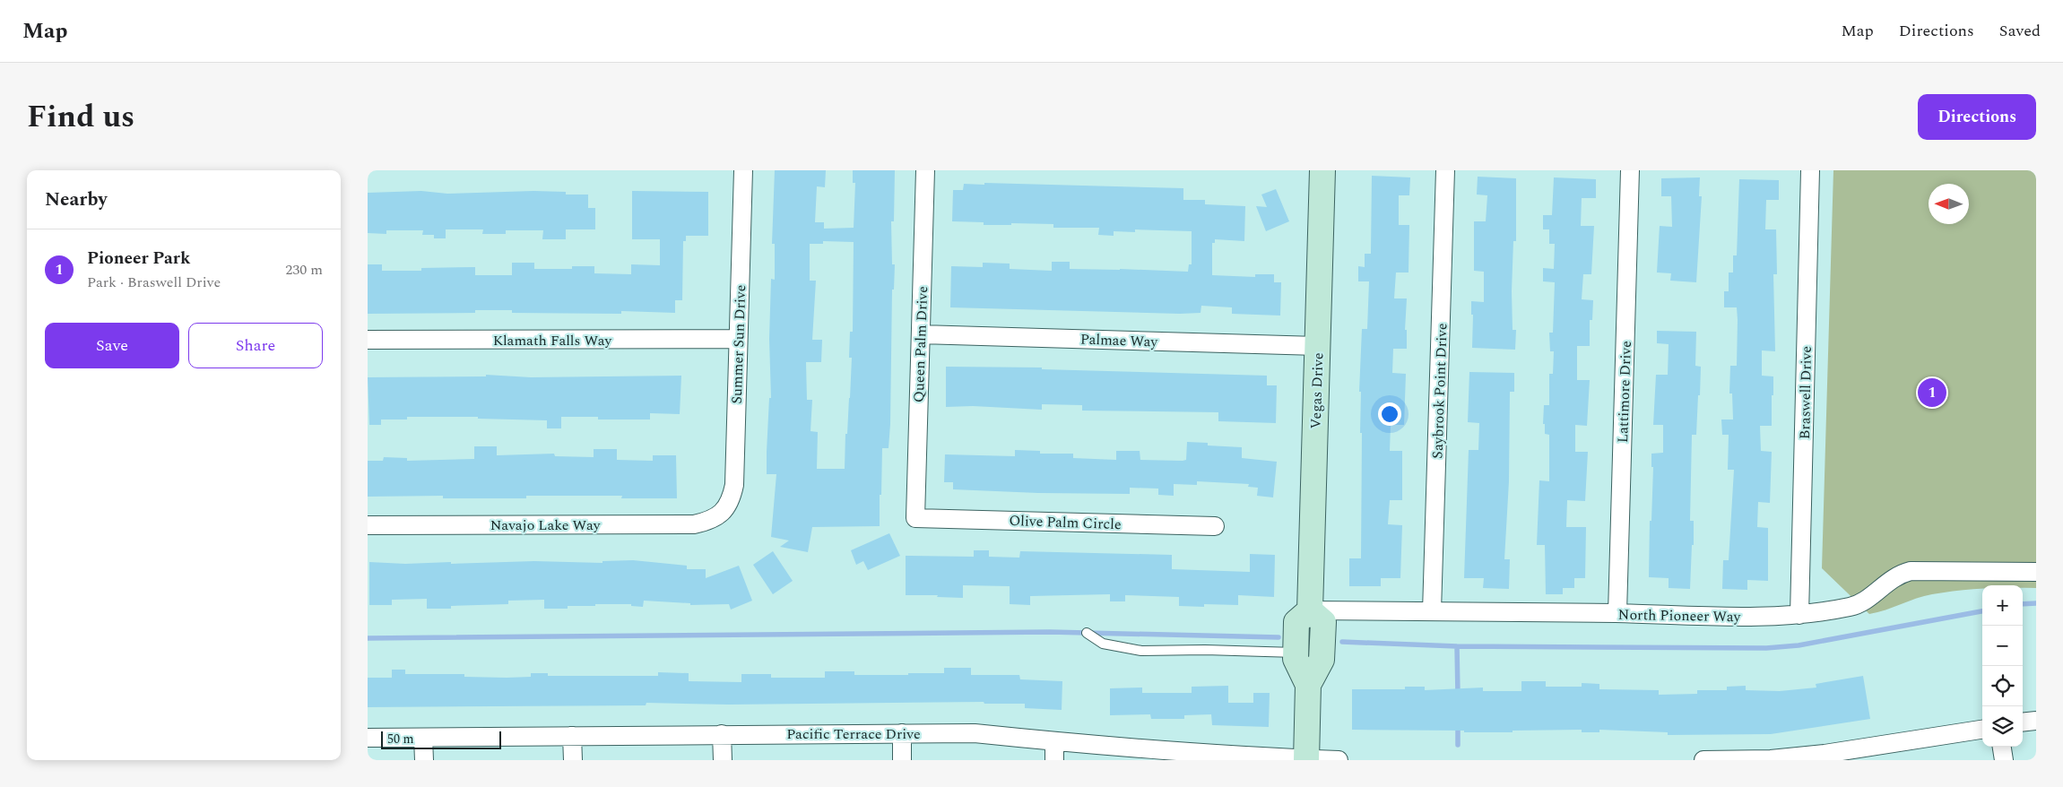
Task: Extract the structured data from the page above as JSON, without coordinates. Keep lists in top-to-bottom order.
{
  "streets": {
    "main road": ["Vegas Drive"],
    "street": [
      "Klamath Falls Way",
      "Palmae Way",
      "Summer Sun Drive",
      "Queen Palm Drive",
      "Saybrook Point Drive",
      "Lattimore Drive",
      "Braswell Drive",
      "Olive Palm Circle",
      "Navajo Lake Way",
      "North Pioneer Way",
      "Pacific Terrace Drive"
    ]
  },
  "crossings": [
    ["Klamath Falls Way", "Summer Sun Drive"],
    ["Palmae Way", "Queen Palm Drive"],
    ["Palmae Way", "Vegas Drive"],
    ["Summer Sun Drive", "Navajo Lake Way"],
    ["Queen Palm Drive", "Olive Palm Circle"],
    ["Vegas Drive", "North Pioneer Way"],
    ["Saybrook Point Drive", "North Pioneer Way"],
    ["Lattimore Drive", "North Pioneer Way"],
    ["Braswell Drive", "North Pioneer Way"]
  ],
  "scale_bar": "50 m",
  "north": "left",
  "page": {
    "header": "Map",
    "nav": ["Map", "Directions", "Saved"],
    "title": "Find us",
    "buttons": [
      "Directions",
      ["Save", "Share"]
    ],
    "heading": "Nearby",
    "list": [
      {
        "mark": "1",
        "name": "Pioneer Park",
        "note": "Park · Braswell Drive",
        "value": "230 m"
      }
    ],
    "pins": "1",
    "map_buttons": ["+", "−"],
    "scale": "50 m"
  }
}
